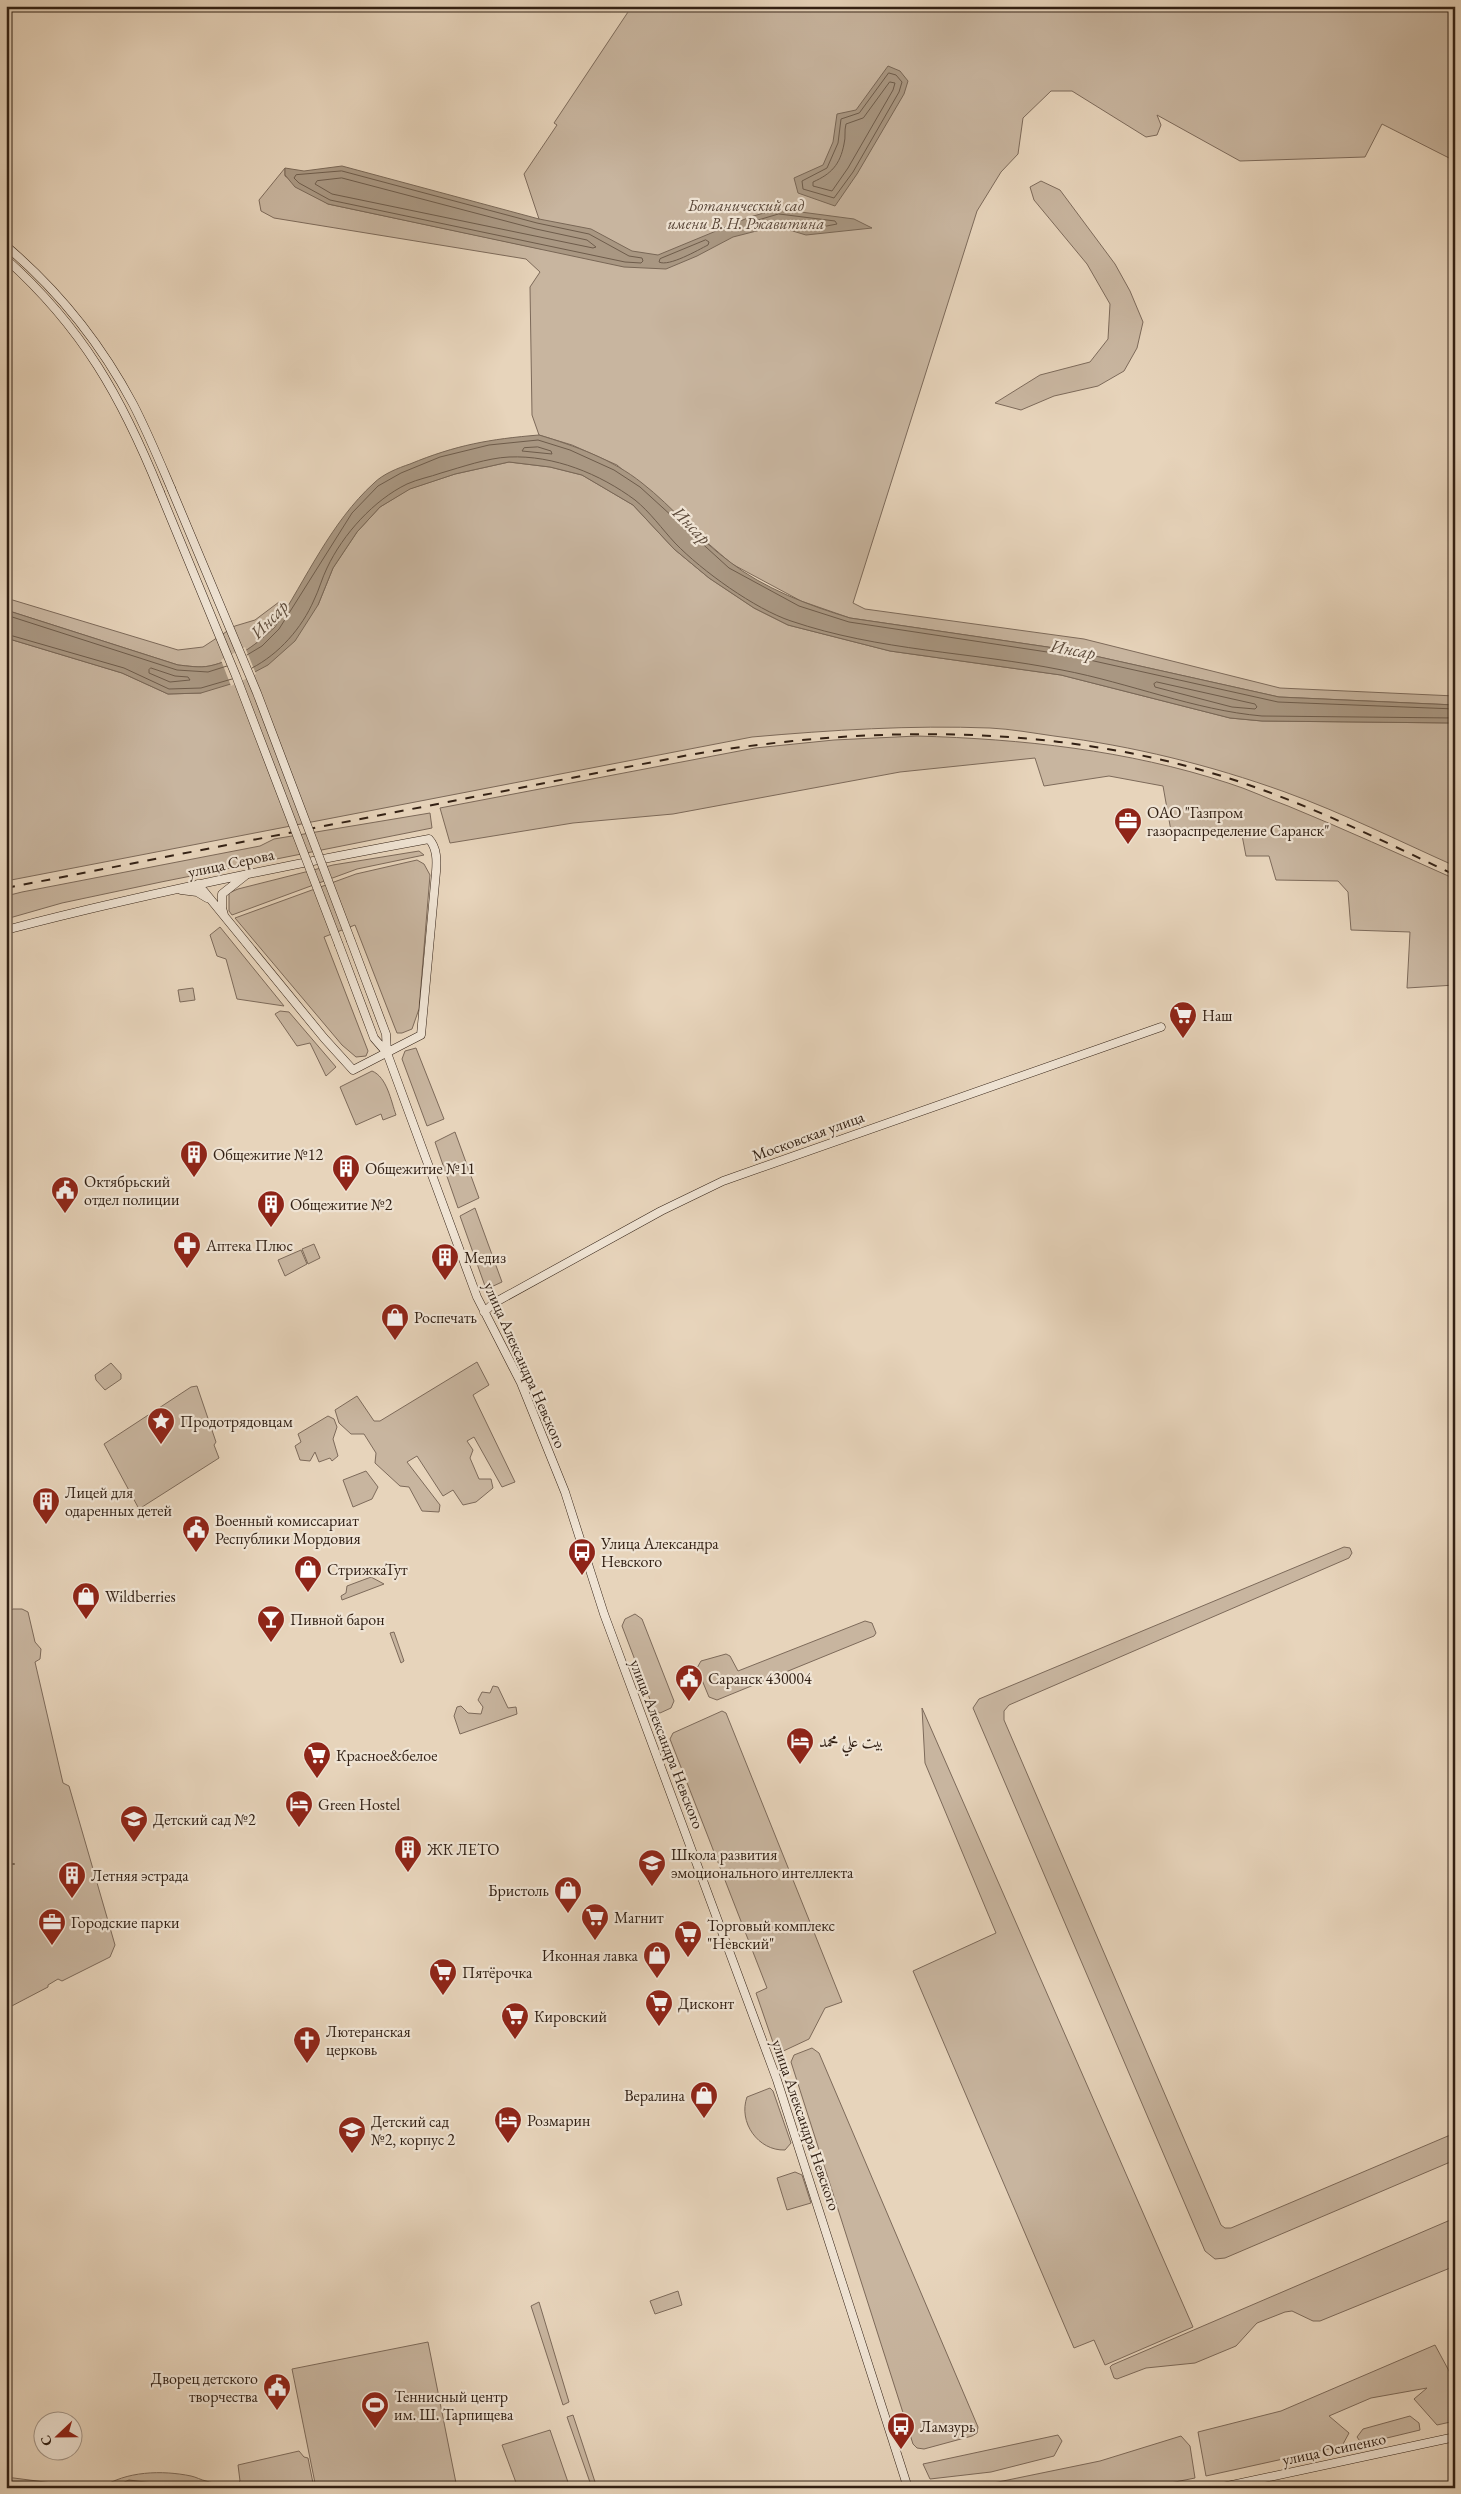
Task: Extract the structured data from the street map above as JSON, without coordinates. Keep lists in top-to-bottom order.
{
  "streets": {
    "main road": [
      "улица Серова",
      "Московская улица",
      "улица Александра Невского",
      "улица Осипенко"
    ]
  },
  "crossings": [
    ["улица Серова", "улица Александра Невского"],
    ["Московская улица", "улица Александра Невского"]
  ],
  "water": ["Инсар"],
  "parks": ["Ботанический сад имени В. Н. Ржавитина"],
  "places": {
    "office": ["ОАО \"Газпром газораспределение Саранск\"", "Городские парки"],
    "supermarket": [
      "Наш",
      "Красное&белое",
      "Магнит",
      "Торговый комплекс \"Невский\"",
      "Пятёрочка",
      "Дисконт",
      "Кировский"
    ],
    "building": [
      "Общежитие №12",
      "Общежитие №11",
      "Общежитие №2",
      "Медиз",
      "Лицей для одаренных детей",
      "ЖК ЛЕТО",
      "Летняя эстрада"
    ],
    "public building": [
      "Октябрьский отдел полиции",
      "Военный комиссариат Республики Мордовия",
      "Саранск 430004",
      "Дворец детского творчества"
    ],
    "pharmacy": ["Аптека Плюс"],
    "shop": [
      "Роспечать",
      "СтрижкаТут",
      "Wildberries",
      "Бристоль",
      "Иконная лавка",
      "Вералина"
    ],
    "place": ["Продотрядовцам"],
    "bus stop": ["Улица Александра Невского", "Ламзурь"],
    "bar": ["Пивной барон"],
    "hotel": ["بيت علي محمد", "Green Hostel", "Розмарин"],
    "school or university": ["Детский сад №2", "Школа развития эмоционального интеллекта", "Детский сад №2, корпус 2"],
    "church": ["Лютеранская церковь"],
    "sports": ["Теннисный центр им. Ш. Тарпищева"]
  },
  "north": "left"
}
